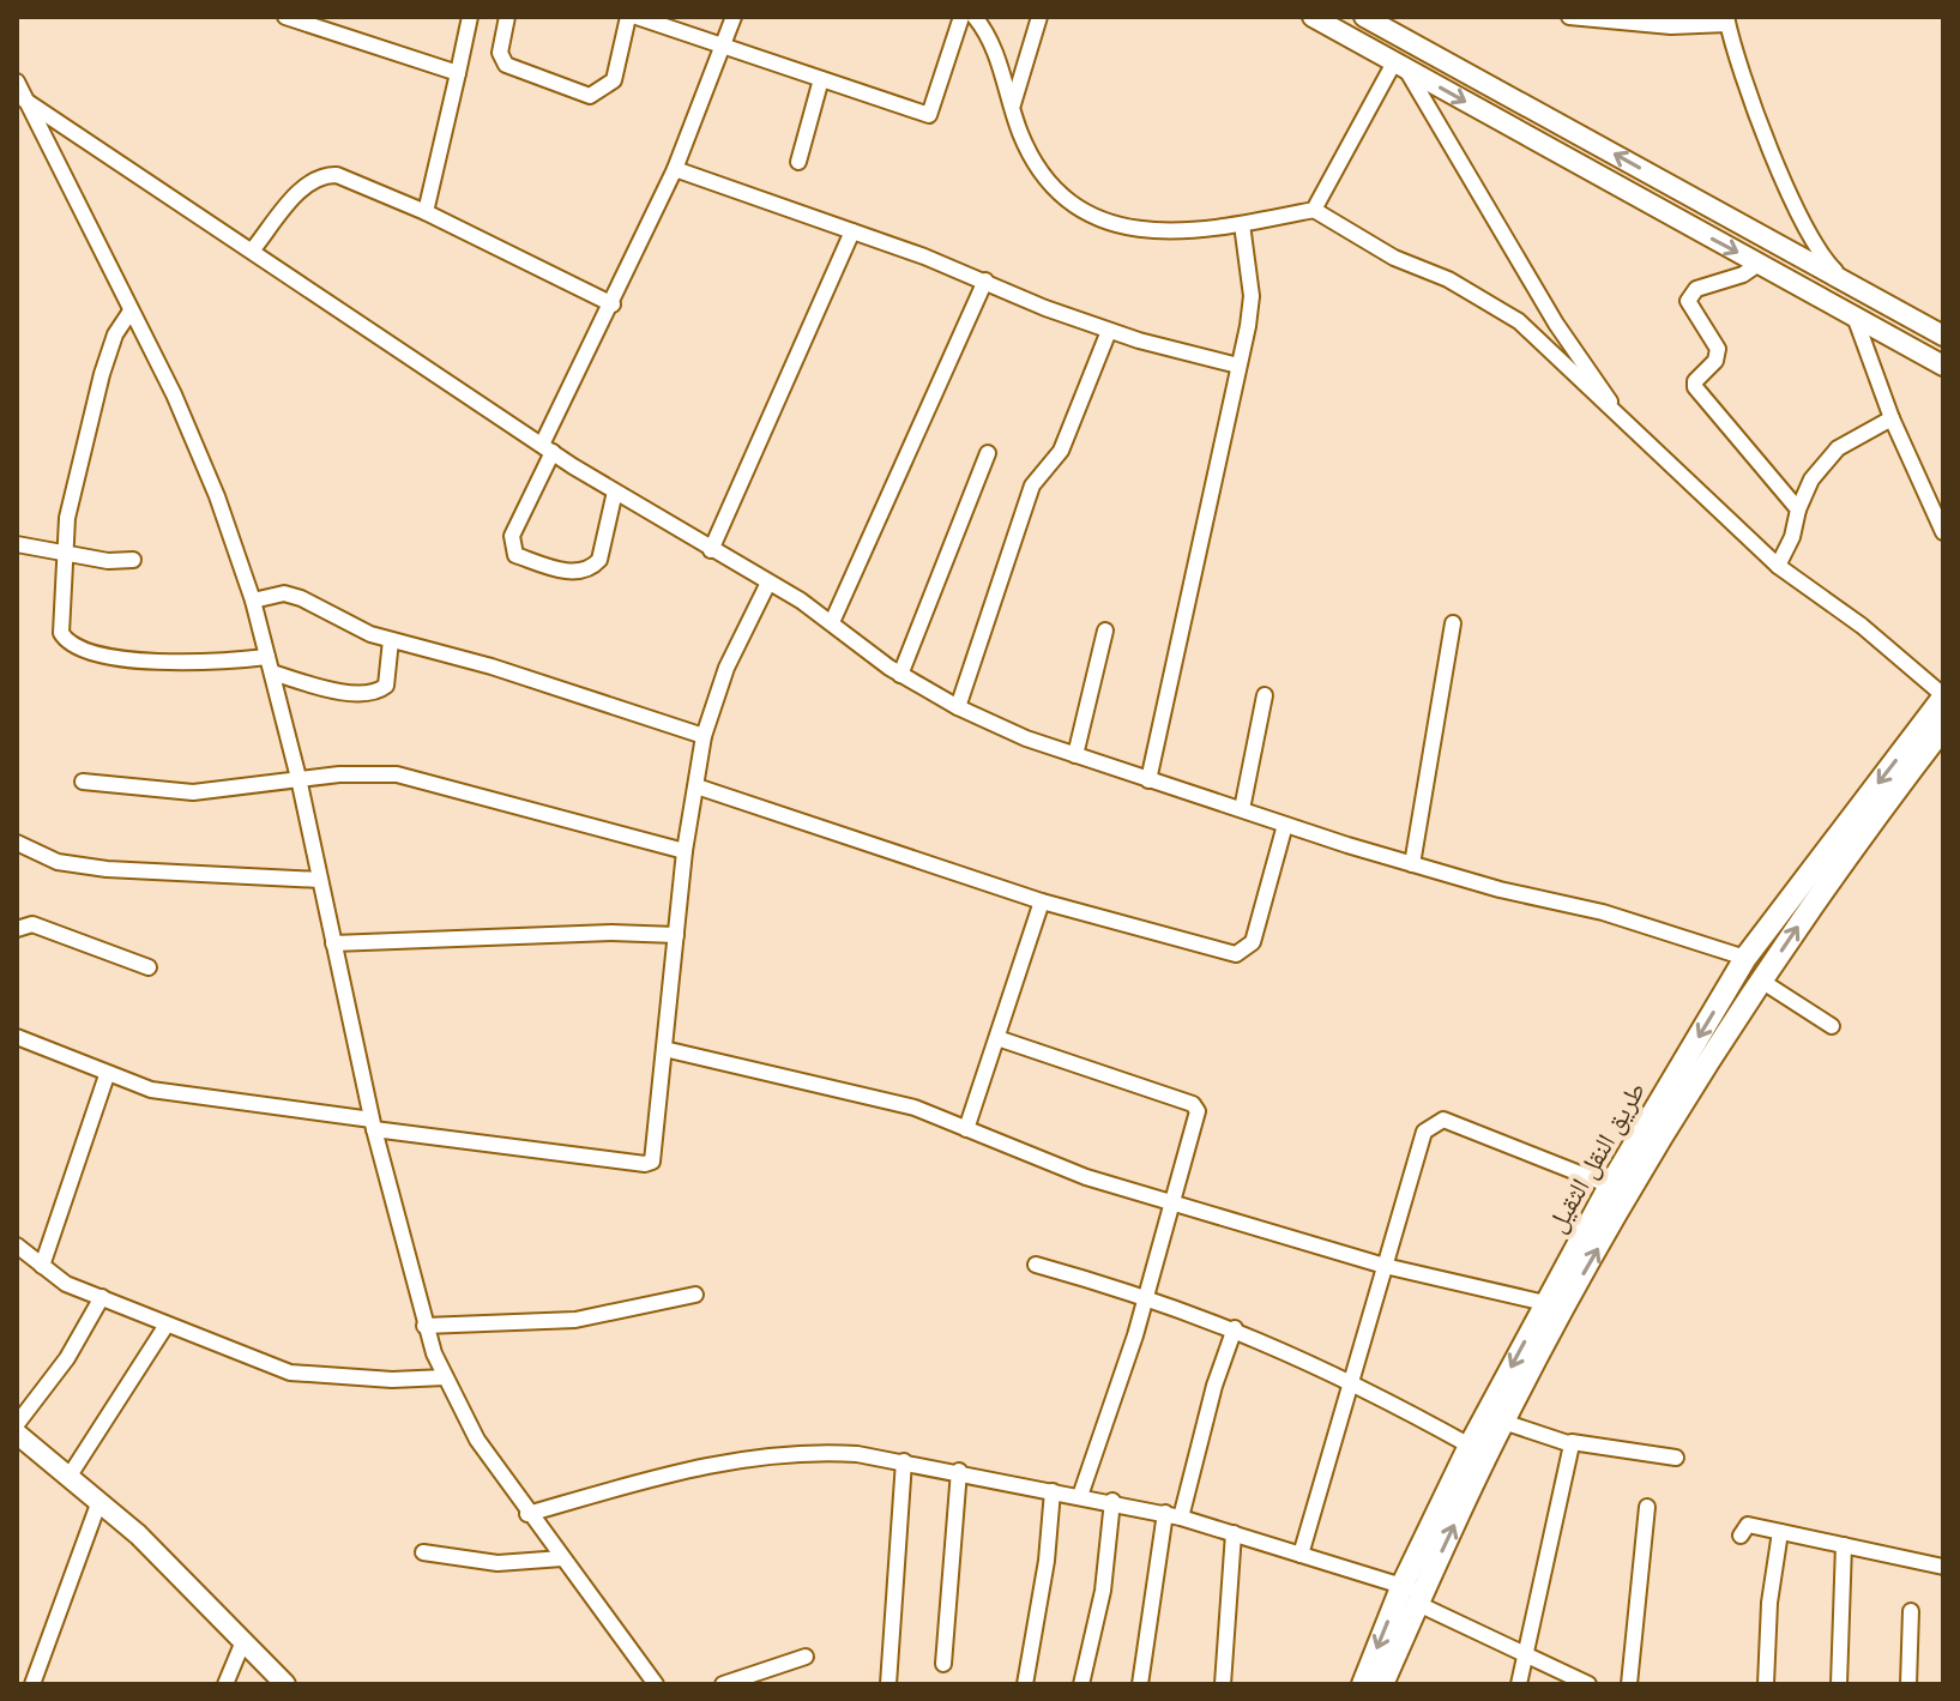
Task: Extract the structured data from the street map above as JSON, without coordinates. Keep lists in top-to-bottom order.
{
  "streets": {
    "highway": ["طريق النقل الثقيل"]
  }
}
